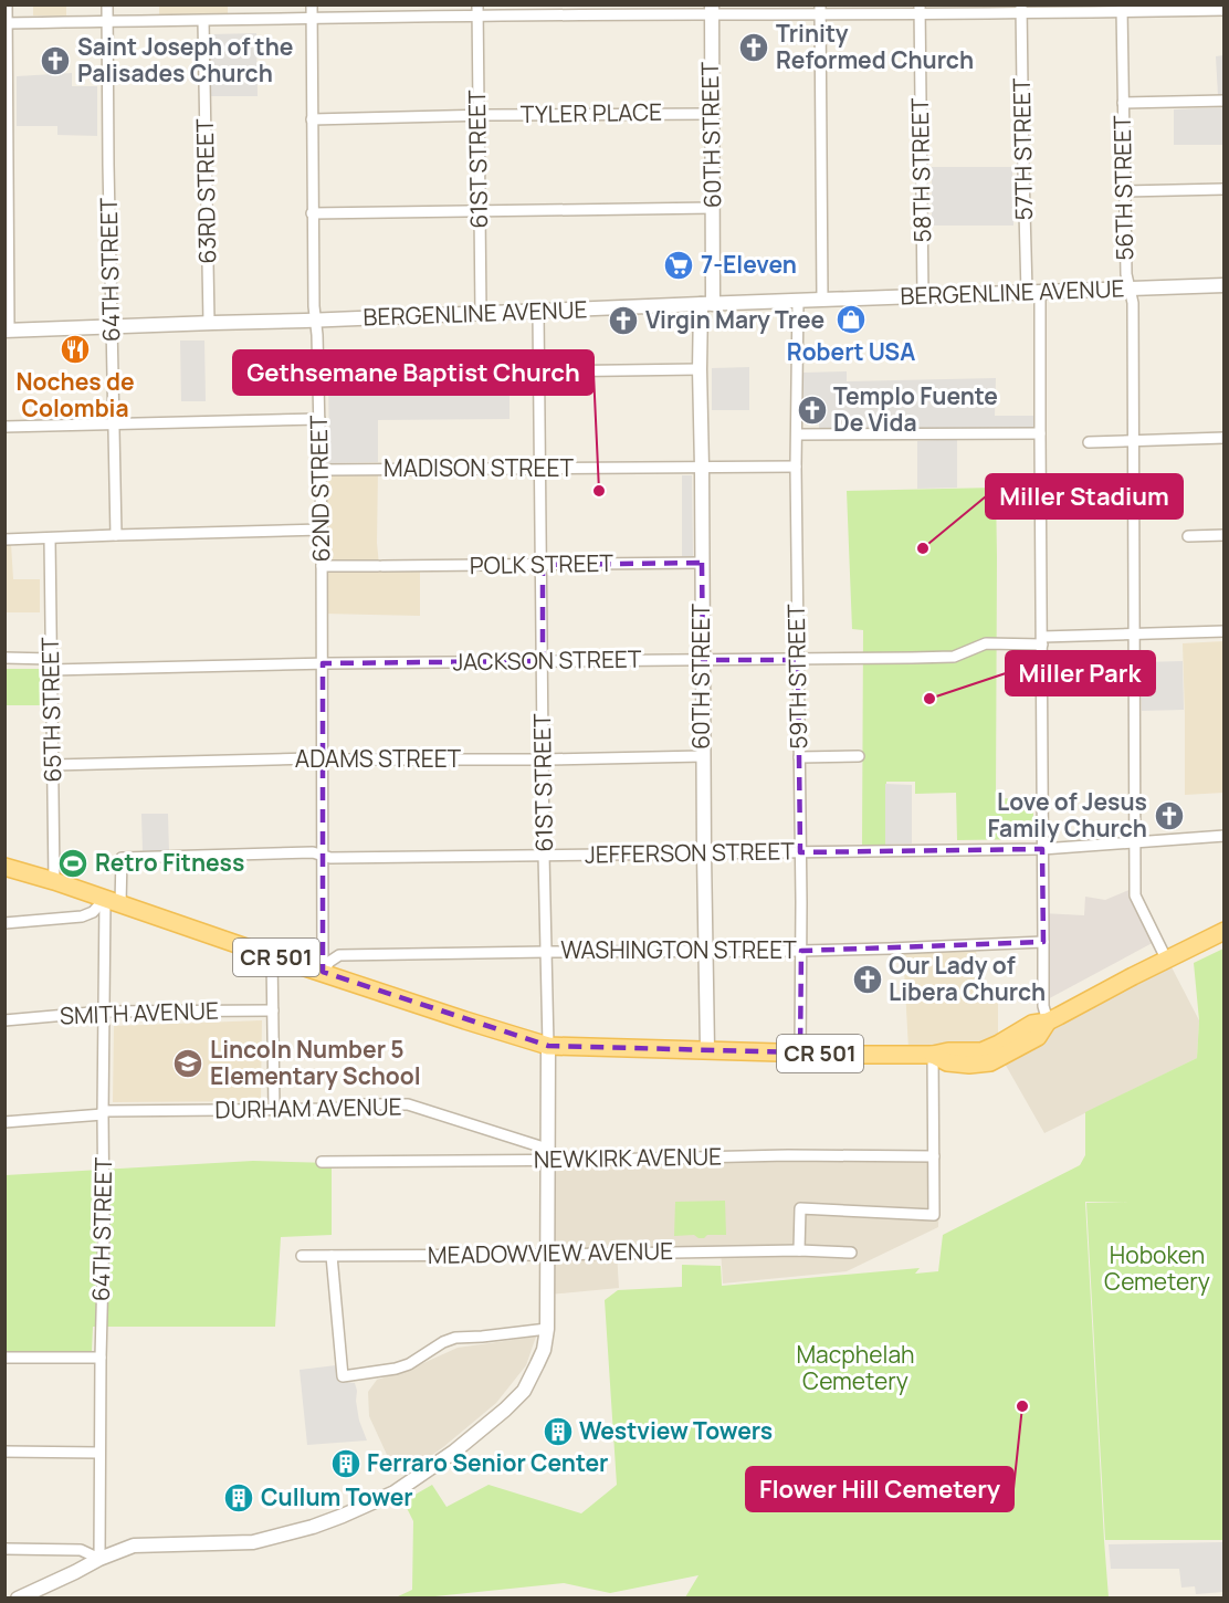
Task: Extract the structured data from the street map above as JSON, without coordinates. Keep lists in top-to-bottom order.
{
  "streets": {
    "main road": ["CR 501"],
    "street": [
      "TYLER PLACE",
      "60TH STREET",
      "57TH STREET",
      "61ST STREET",
      "58TH STREET",
      "56TH STREET",
      "63RD STREET",
      "64TH STREET",
      "BERGENLINE AVENUE",
      "MADISON STREET",
      "62ND STREET",
      "POLK STREET",
      "JACKSON STREET",
      "59TH STREET",
      "65TH STREET",
      "ADAMS STREET",
      "JEFFERSON STREET",
      "WASHINGTON STREET",
      "SMITH AVENUE",
      "DURHAM AVENUE",
      "NEWKIRK AVENUE",
      "MEADOWVIEW AVENUE"
    ]
  },
  "crossings": [
    ["TYLER PLACE", "60TH STREET"],
    ["TYLER PLACE", "61ST STREET"],
    ["TYLER PLACE", "62ND STREET"],
    ["60TH STREET", "BERGENLINE AVENUE"],
    ["60TH STREET", "MADISON STREET"],
    ["60TH STREET", "POLK STREET"],
    ["60TH STREET", "JACKSON STREET"],
    ["60TH STREET", "ADAMS STREET"],
    ["60TH STREET", "JEFFERSON STREET"],
    ["60TH STREET", "WASHINGTON STREET"],
    ["60TH STREET", "CR 501"],
    ["57TH STREET", "BERGENLINE AVENUE"],
    ["57TH STREET", "JACKSON STREET"],
    ["57TH STREET", "JEFFERSON STREET"],
    ["57TH STREET", "WASHINGTON STREET"],
    ["57TH STREET", "CR 501"],
    ["61ST STREET", "64TH STREET"],
    ["61ST STREET", "BERGENLINE AVENUE"],
    ["61ST STREET", "MADISON STREET"],
    ["61ST STREET", "POLK STREET"],
    ["61ST STREET", "JACKSON STREET"],
    ["61ST STREET", "ADAMS STREET"],
    ["61ST STREET", "JEFFERSON STREET"],
    ["61ST STREET", "WASHINGTON STREET"],
    ["61ST STREET", "CR 501"],
    ["61ST STREET", "DURHAM AVENUE"],
    ["61ST STREET", "NEWKIRK AVENUE"],
    ["61ST STREET", "MEADOWVIEW AVENUE"],
    ["58TH STREET", "BERGENLINE AVENUE"],
    ["56TH STREET", "BERGENLINE AVENUE"],
    ["56TH STREET", "JACKSON STREET"],
    ["56TH STREET", "JEFFERSON STREET"],
    ["56TH STREET", "CR 501"],
    ["63RD STREET", "BERGENLINE AVENUE"],
    ["64TH STREET", "BERGENLINE AVENUE"],
    ["64TH STREET", "JEFFERSON STREET"],
    ["64TH STREET", "CR 501"],
    ["64TH STREET", "SMITH AVENUE"],
    ["64TH STREET", "DURHAM AVENUE"],
    ["BERGENLINE AVENUE", "62ND STREET"],
    ["BERGENLINE AVENUE", "59TH STREET"],
    ["MADISON STREET", "62ND STREET"],
    ["MADISON STREET", "59TH STREET"],
    ["62ND STREET", "POLK STREET"],
    ["62ND STREET", "JACKSON STREET"],
    ["62ND STREET", "ADAMS STREET"],
    ["62ND STREET", "JEFFERSON STREET"],
    ["62ND STREET", "WASHINGTON STREET"],
    ["62ND STREET", "CR 501"],
    ["JACKSON STREET", "59TH STREET"],
    ["JACKSON STREET", "65TH STREET"],
    ["59TH STREET", "JEFFERSON STREET"],
    ["59TH STREET", "WASHINGTON STREET"],
    ["59TH STREET", "CR 501"],
    ["65TH STREET", "ADAMS STREET"],
    ["65TH STREET", "CR 501"],
    ["JEFFERSON STREET", "CR 501"],
    ["WASHINGTON STREET", "CR 501"],
    ["DURHAM AVENUE", "NEWKIRK AVENUE"]
  ],
  "parks": ["Hoboken Cemetery", "Macphelah Cemetery"],
  "places": {
    "church": [
      "Trinity Reformed Church",
      "Saint Joseph of the Palisades Church",
      "Virgin Mary Tree",
      "Templo Fuente De Vida",
      "Love of Jesus Family Church",
      "Our Lady of Libera Church"
    ],
    "supermarket": ["7-Eleven"],
    "shop": ["Robert USA"],
    "restaurant": ["Noches de Colombia"],
    "other": [
      "Gethsemane Baptist Church",
      "Miller Stadium",
      "Miller Park",
      "Flower Hill Cemetery"
    ],
    "sports": ["Retro Fitness"],
    "school or university": ["Lincoln Number 5 Elementary School"],
    "building": ["Westview Towers", "Ferraro Senior Center", "Cullum Tower"]
  }
}
